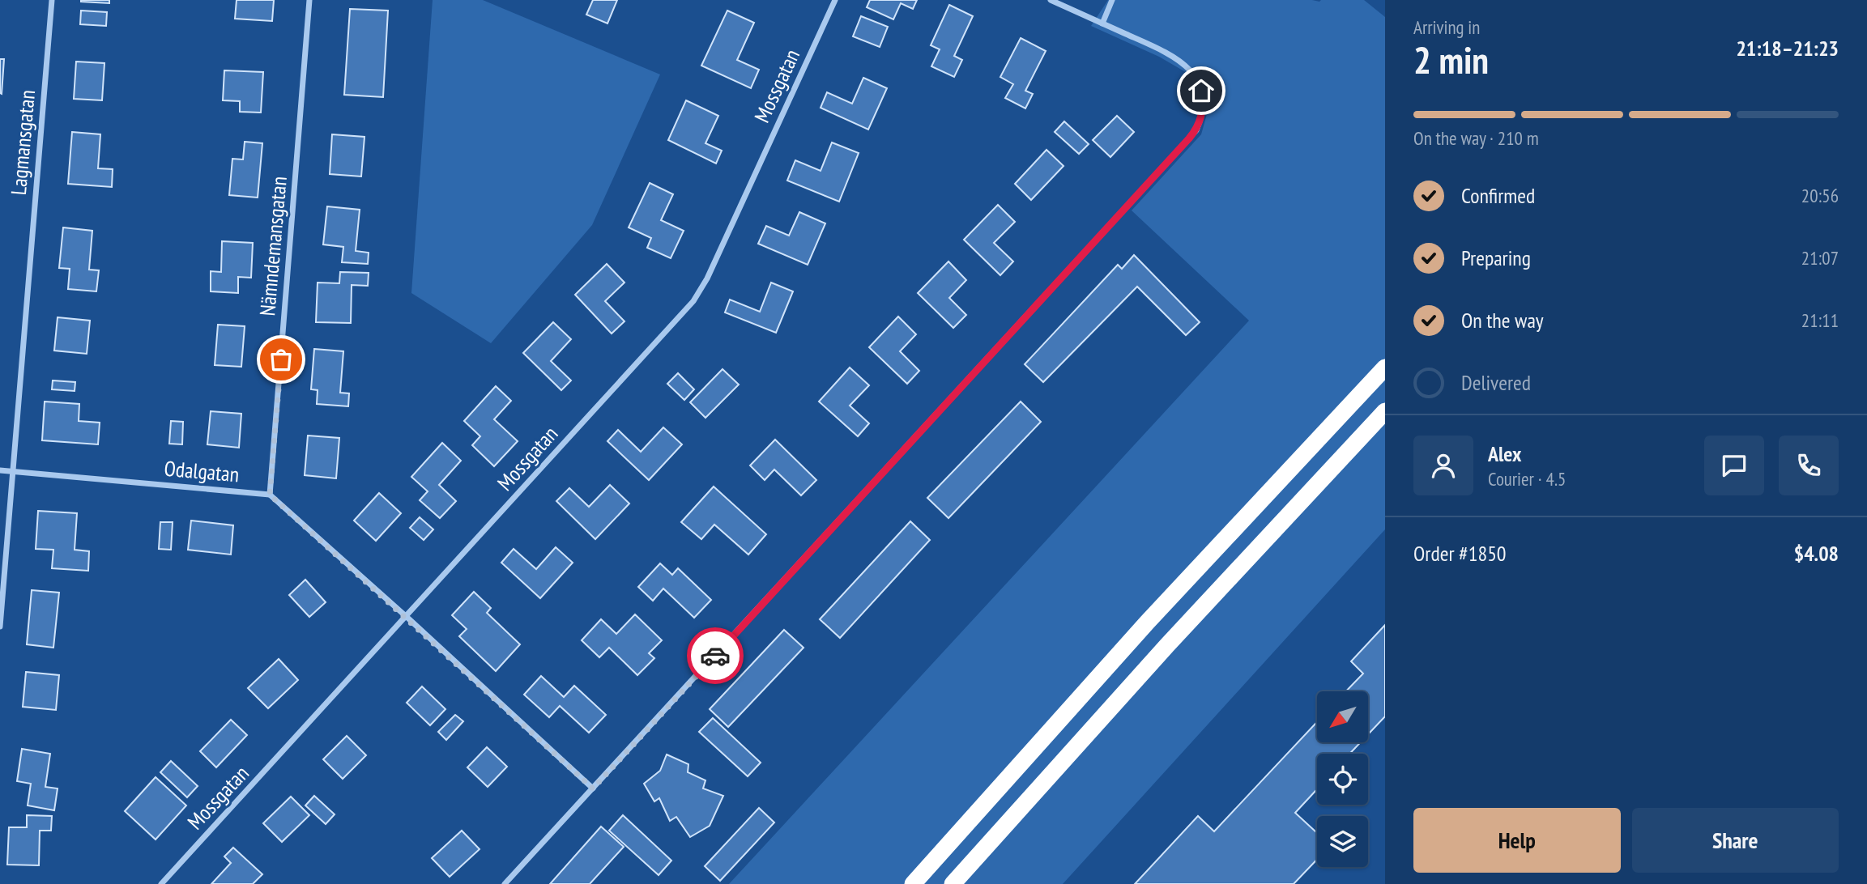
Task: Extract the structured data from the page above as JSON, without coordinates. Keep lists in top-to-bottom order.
{
  "streets": {
    "street": [
      "Mossgatan",
      "Lagmansgatan",
      "Nämndemansgatan",
      "Odalgatan"
    ]
  },
  "crossings": [
    ["Lagmansgatan", "Odalgatan"],
    ["Nämndemansgatan", "Odalgatan"]
  ],
  "north": "bottom left",
  "page": {
    "heading": ["2 min", "Arriving in", "21:18–21:23"],
    "panel": [
      "Alex",
      "Courier · 4.5",
      "Order #1850",
      "$4.08"
    ],
    "bar": "On the way · 210 m",
    "list": [
      ["Confirmed", "20:56"],
      ["Preparing", "21:07"],
      ["On the way", "21:11"],
      "Delivered"
    ],
    "buttons": ["Help", "Share"]
  }
}
